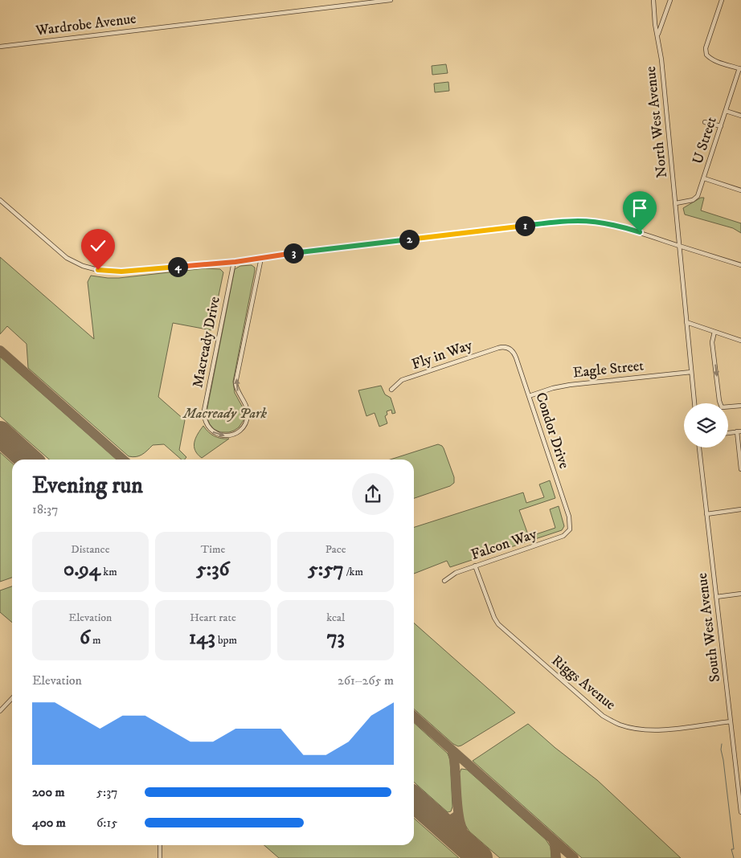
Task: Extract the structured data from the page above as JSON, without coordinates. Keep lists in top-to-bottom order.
{
  "streets": {
    "street": [
      "Wardrobe Avenue",
      "North West Avenue",
      "U Street",
      "Macready Drive",
      "Fly in Way",
      "Eagle Street",
      "Condor Drive",
      "Falcon Way",
      "South West Avenue",
      "Riggs Avenue"
    ]
  },
  "crossings": [
    ["North West Avenue", "U Street"],
    ["North West Avenue", "Eagle Street"],
    ["Fly in Way", "Condor Drive"],
    ["Eagle Street", "Condor Drive"],
    ["Condor Drive", "Falcon Way"],
    ["Falcon Way", "Riggs Avenue"],
    ["South West Avenue", "Riggs Avenue"]
  ],
  "parks": ["Macready Park"],
  "page": {
    "pins": [
      "1",
      "2",
      "3",
      "4"
    ],
    "heading": ["Evening run", "18:37"],
    "stats": [
      ["Distance", "0.94 km"],
      ["Time", "5:36"],
      ["Pace", "5:57 /km"],
      ["Elevation", "6 m"],
      ["Heart rate", "143 bpm"],
      ["kcal", "73"]
    ],
    "chart": ["Elevation", "261–265 m"],
    "list": [
      {
        "name": "200 m",
        "note": "5:37"
      },
      {
        "name": "400 m",
        "note": "6:15"
      }
    ]
  }
}
